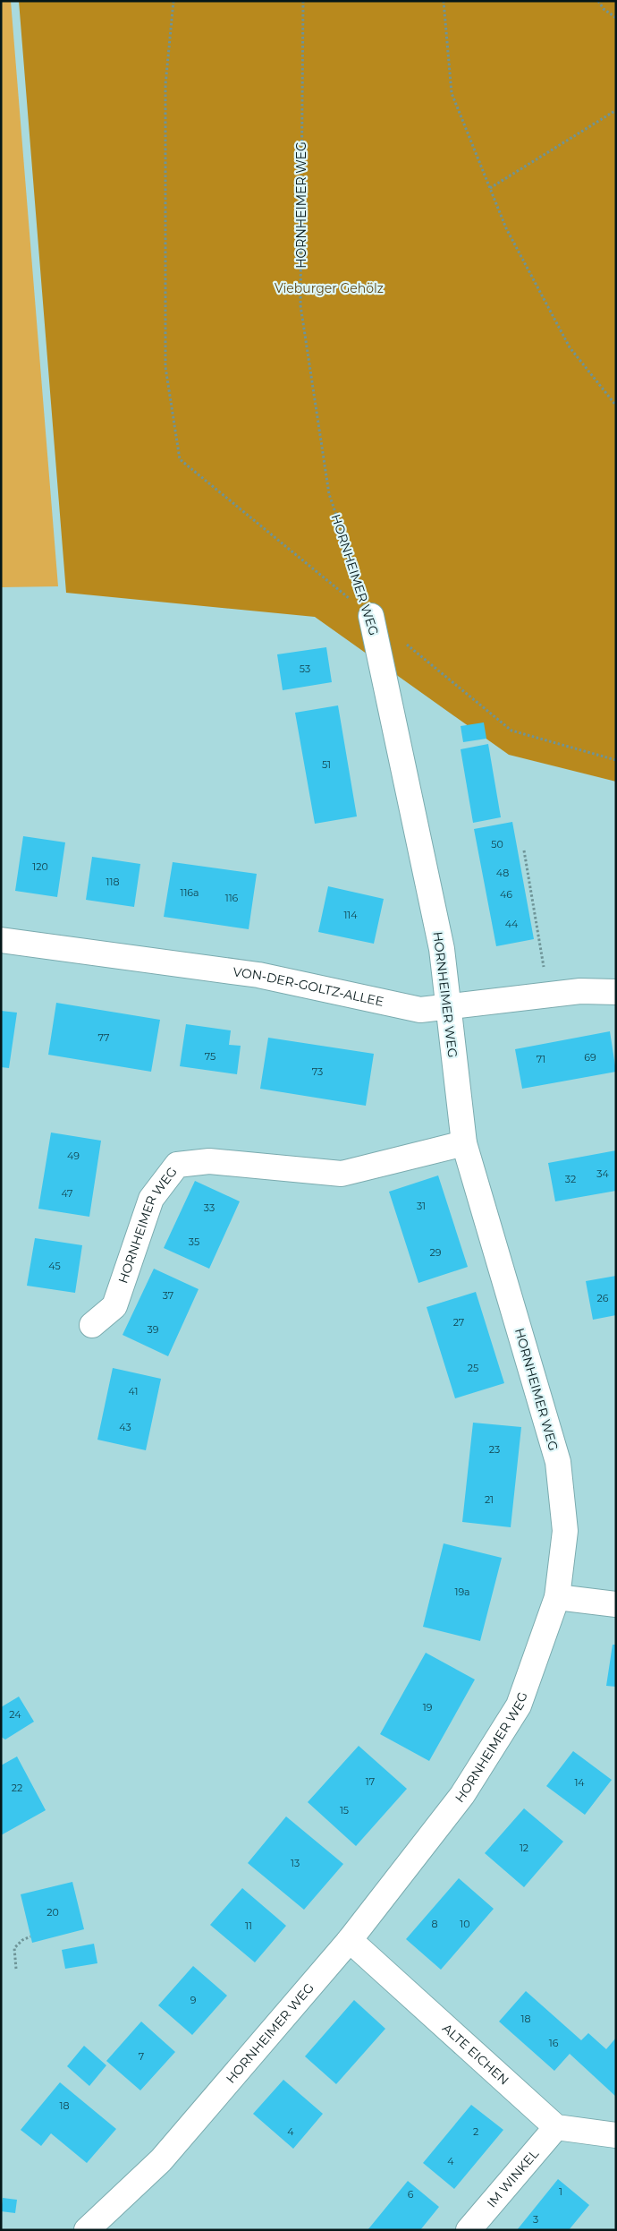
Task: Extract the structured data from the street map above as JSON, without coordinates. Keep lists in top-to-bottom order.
{
  "streets": {
    "street": [
      "HORNHEIMER WEG",
      "VON-DER-GOLTZ-ALLEE",
      "ALTE EICHEN",
      "IM WINKEL"
    ]
  },
  "crossings": [
    ["HORNHEIMER WEG", "VON-DER-GOLTZ-ALLEE"],
    ["HORNHEIMER WEG", "ALTE EICHEN"],
    ["ALTE EICHEN", "IM WINKEL"]
  ],
  "parks": ["Vieburger Gehölz"],
  "house_numbers": [
    "53",
    "51",
    "50",
    "120",
    "48",
    "118",
    "116a",
    "46",
    "116",
    "114",
    "44",
    "77",
    "75",
    "69",
    "71",
    "73",
    "49",
    "34",
    "32",
    "47",
    "31",
    "33",
    "35",
    "29",
    "45",
    "37",
    "26",
    "27",
    "39",
    "25",
    "41",
    "43",
    "23",
    "21",
    "19a",
    "19",
    "24",
    "17",
    "14",
    "22",
    "15",
    "12",
    "13",
    "20",
    "8",
    "10",
    "11",
    "9",
    "18",
    "16",
    "7",
    "18",
    "4",
    "2",
    "4",
    "1",
    "6",
    "3"
  ]
}
